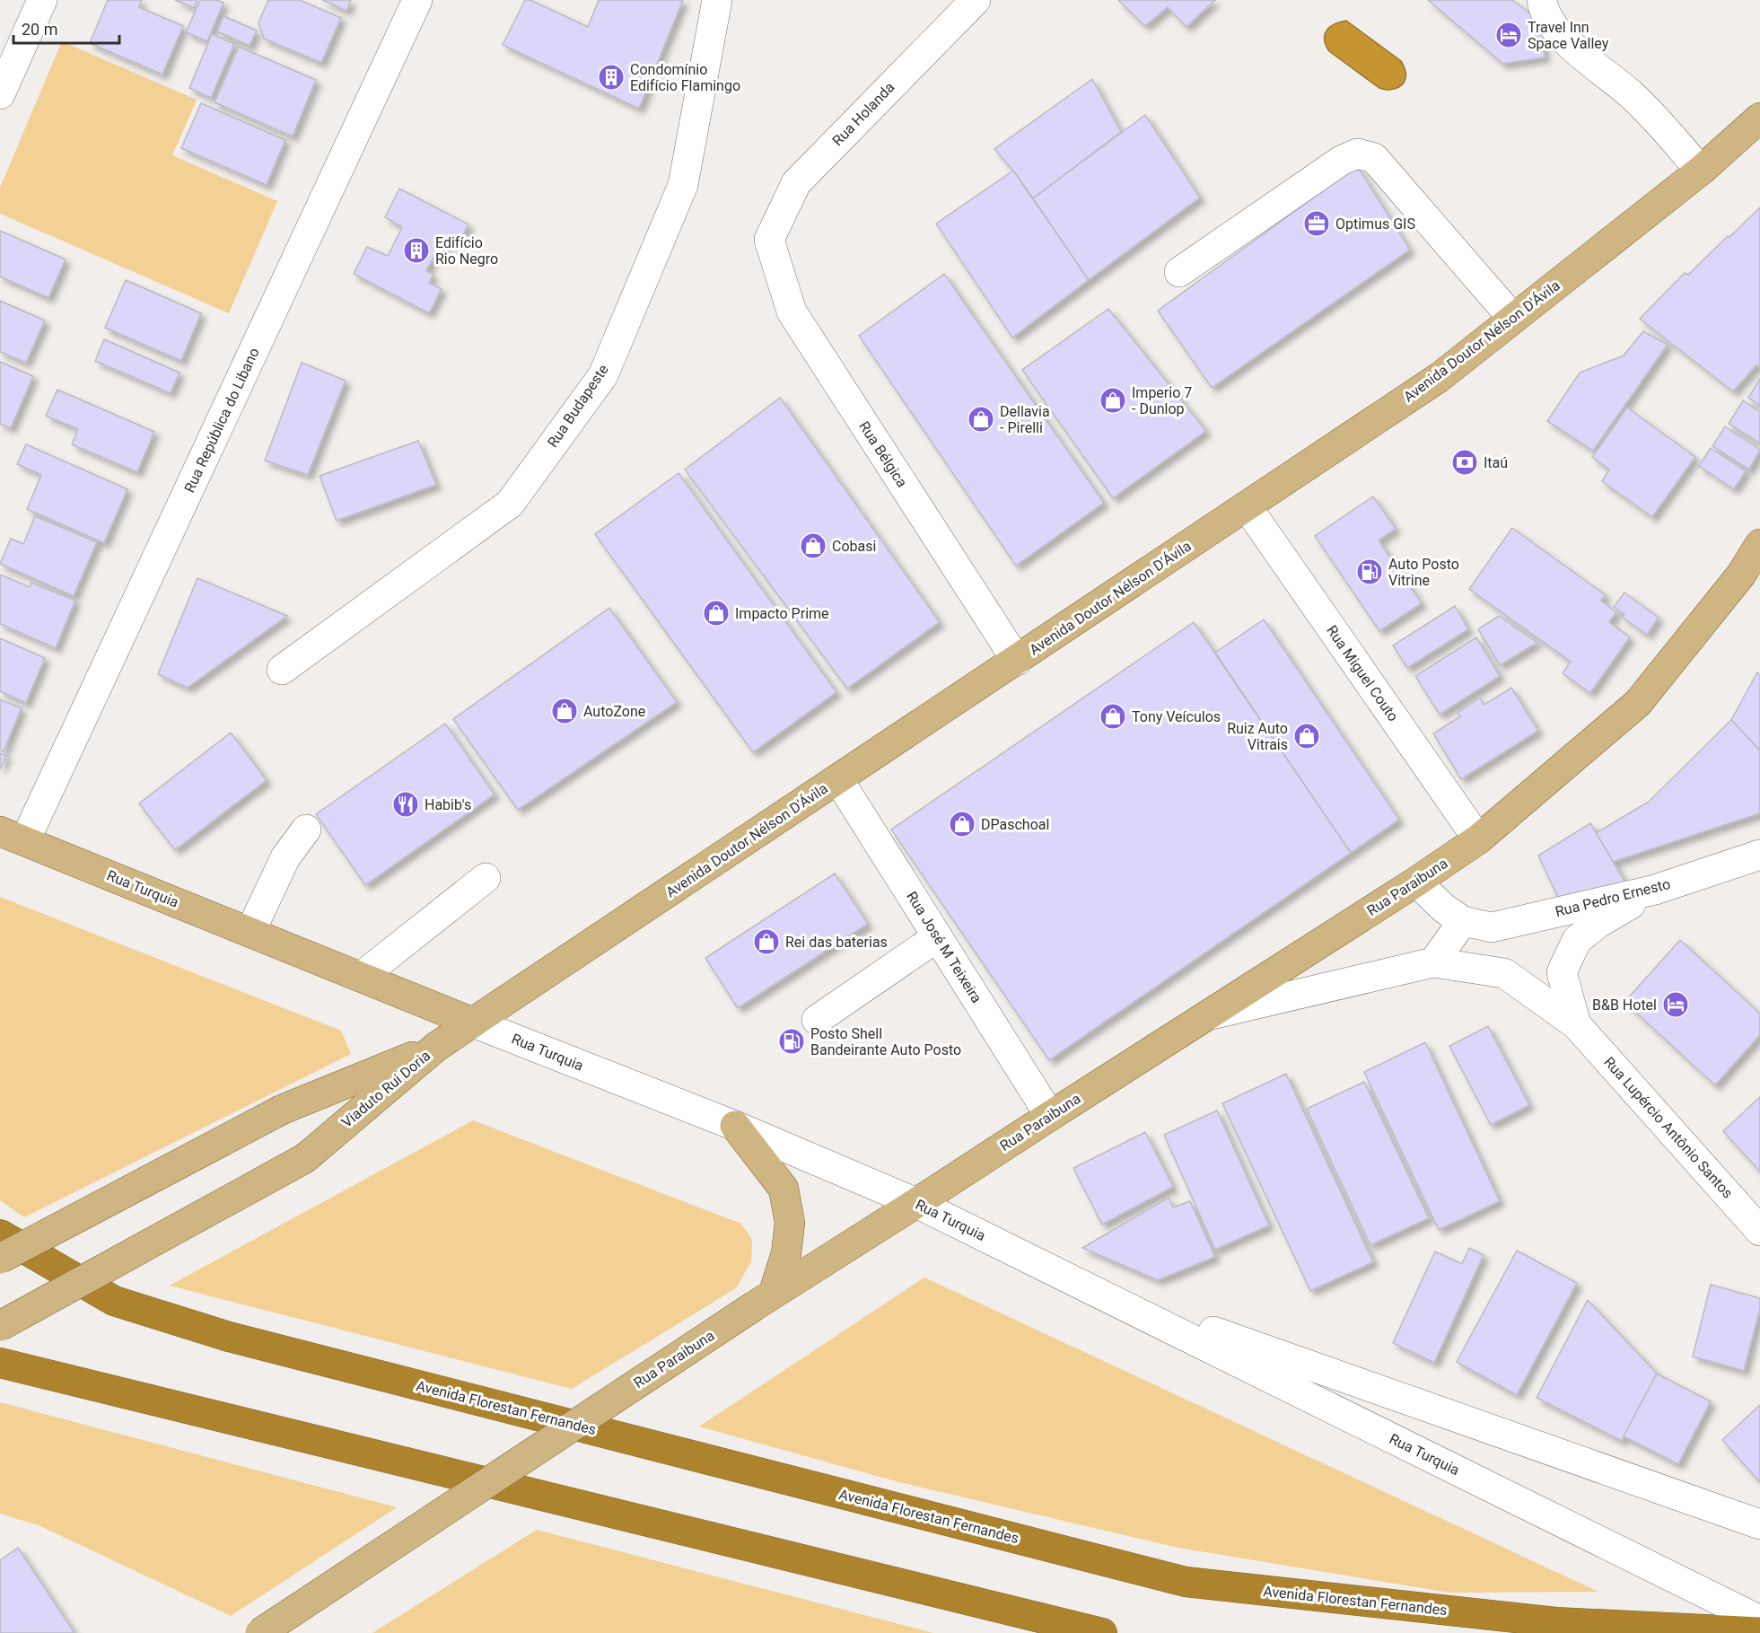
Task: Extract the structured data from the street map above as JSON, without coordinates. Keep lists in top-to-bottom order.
{
  "streets": {
    "highway": ["Avenida Florestan Fernandes"],
    "main road": [
      "Avenida Doutor Nélson D'Ávila",
      "Rua Paraibuna",
      "Rua Turquia",
      "Viaduto Rui Doria"
    ],
    "street": [
      "Rua Holanda",
      "Rua Budapeste",
      "Rua República do Libano",
      "Rua Bélgica",
      "Rua Miguel Couto",
      "Rua Pedro Ernesto",
      "Rua José M Teixeira",
      "Rua Lupércio Antônio Santos"
    ]
  },
  "crossings": [
    ["Rua Holanda", "Rua Bélgica"],
    ["Avenida Doutor Nélson D'Ávila", "Rua Bélgica"],
    ["Avenida Doutor Nélson D'Ávila", "Rua Miguel Couto"],
    ["Avenida Doutor Nélson D'Ávila", "Rua Turquia"],
    ["Avenida Doutor Nélson D'Ávila", "Rua José M Teixeira"],
    ["Avenida Doutor Nélson D'Ávila", "Viaduto Rui Doria"],
    ["Rua República do Libano", "Rua Turquia"],
    ["Rua Miguel Couto", "Rua Paraibuna"],
    ["Rua Paraibuna", "Rua Turquia"],
    ["Rua Paraibuna", "Rua Pedro Ernesto"],
    ["Rua Paraibuna", "Rua José M Teixeira"],
    ["Rua Pedro Ernesto", "Rua Lupércio Antônio Santos"]
  ],
  "places": {
    "hotel": ["Travel Inn Space Valley", "B&B Hotel"],
    "building": ["Condomínio Edifício Flamingo", "Edifício Rio Negro"],
    "office": ["Optimus GIS"],
    "shop": [
      "Imperio 7 - Dunlop",
      "Dellavia - Pirelli",
      "Cobasi",
      "Impacto Prime",
      "AutoZone",
      "Tony Veículos",
      "Ruiz Auto Vitrais",
      "DPaschoal",
      "Rei das baterias"
    ],
    "bank": ["Itaú"],
    "fuel station": ["Auto Posto Vitrine", "Posto Shell Bandeirante Auto Posto"],
    "restaurant": ["Habib's"]
  },
  "scale_bar": "20 m"
}
